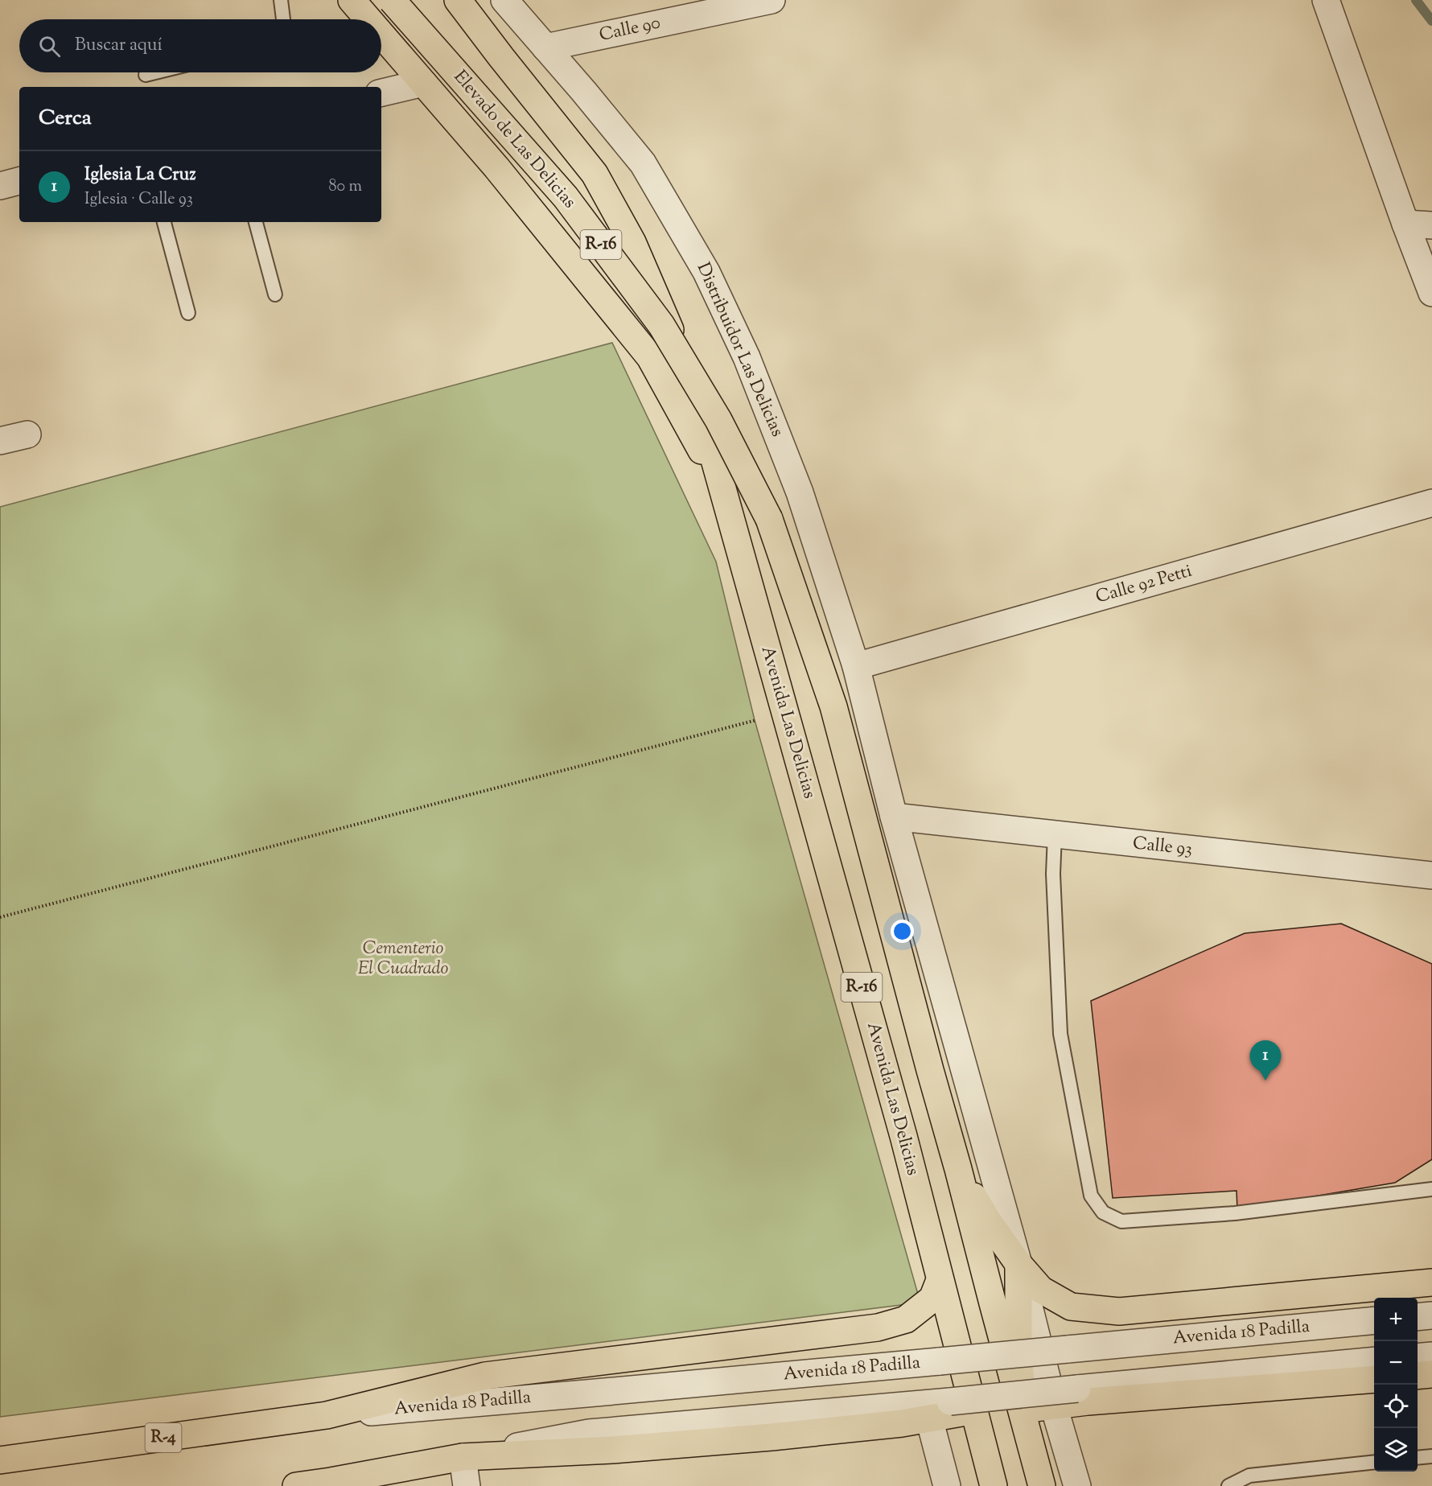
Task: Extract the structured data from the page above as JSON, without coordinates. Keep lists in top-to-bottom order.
{
  "streets": {
    "main road": [
      "Elevado de Las Delicias",
      "R-16",
      "Avenida Las Delicias",
      "R-4"
    ],
    "street": [
      "Calle 90",
      "Distribuidor Las Delicias",
      "Calle 92 Petti",
      "Calle 93",
      "Avenida 18 Padilla"
    ]
  },
  "crossings": [
    ["Calle 90", "Distribuidor Las Delicias"],
    ["Elevado de Las Delicias", "R-16"],
    ["Elevado de Las Delicias", "Avenida Las Delicias"],
    ["R-16", "Avenida Las Delicias"],
    ["Distribuidor Las Delicias", "Calle 92 Petti"],
    ["Avenida 18 Padilla", "R-4"]
  ],
  "parks": ["Cementerio El Cuadrado"],
  "page": {
    "search": "Buscar aquí",
    "heading": "Cerca",
    "list": [
      {
        "mark": "1",
        "name": "Iglesia La Cruz",
        "note": "Iglesia · Calle 93",
        "value": "80 m"
      }
    ],
    "pins": "1",
    "map_buttons": ["+", "−"]
  }
}
